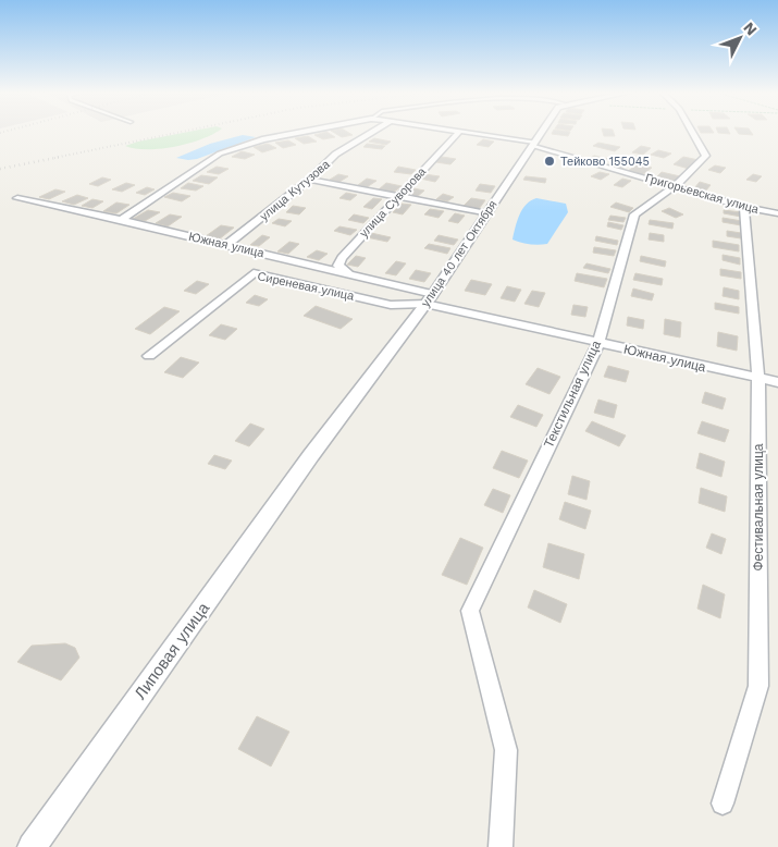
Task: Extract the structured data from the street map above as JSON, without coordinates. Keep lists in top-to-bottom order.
{
  "streets": {
    "street": [
      "улица Кутузова",
      "Григорьевская улица",
      "улица Суворова",
      "Южная улица",
      "улица 40 лет Октября",
      "Сиреневая улица",
      "Текстильная улица",
      "Фестивальная улица",
      "Липовая улица"
    ]
  },
  "crossings": [
    ["улица Кутузова", "Южная улица"],
    ["Григорьевская улица", "Южная улица"],
    ["Григорьевская улица", "улица 40 лет Октября"],
    ["Григорьевская улица", "Текстильная улица"],
    ["Григорьевская улица", "Фестивальная улица"],
    ["улица Суворова", "Южная улица"],
    ["Южная улица", "улица 40 лет Октября"],
    ["Южная улица", "Сиреневая улица"],
    ["Южная улица", "Текстильная улица"],
    ["Южная улица", "Фестивальная улица"],
    ["улица 40 лет Октября", "Сиреневая улица"],
    ["улица 40 лет Октября", "Липовая улица"]
  ],
  "places": ["Тейково 155045"],
  "north": "top right"
}
